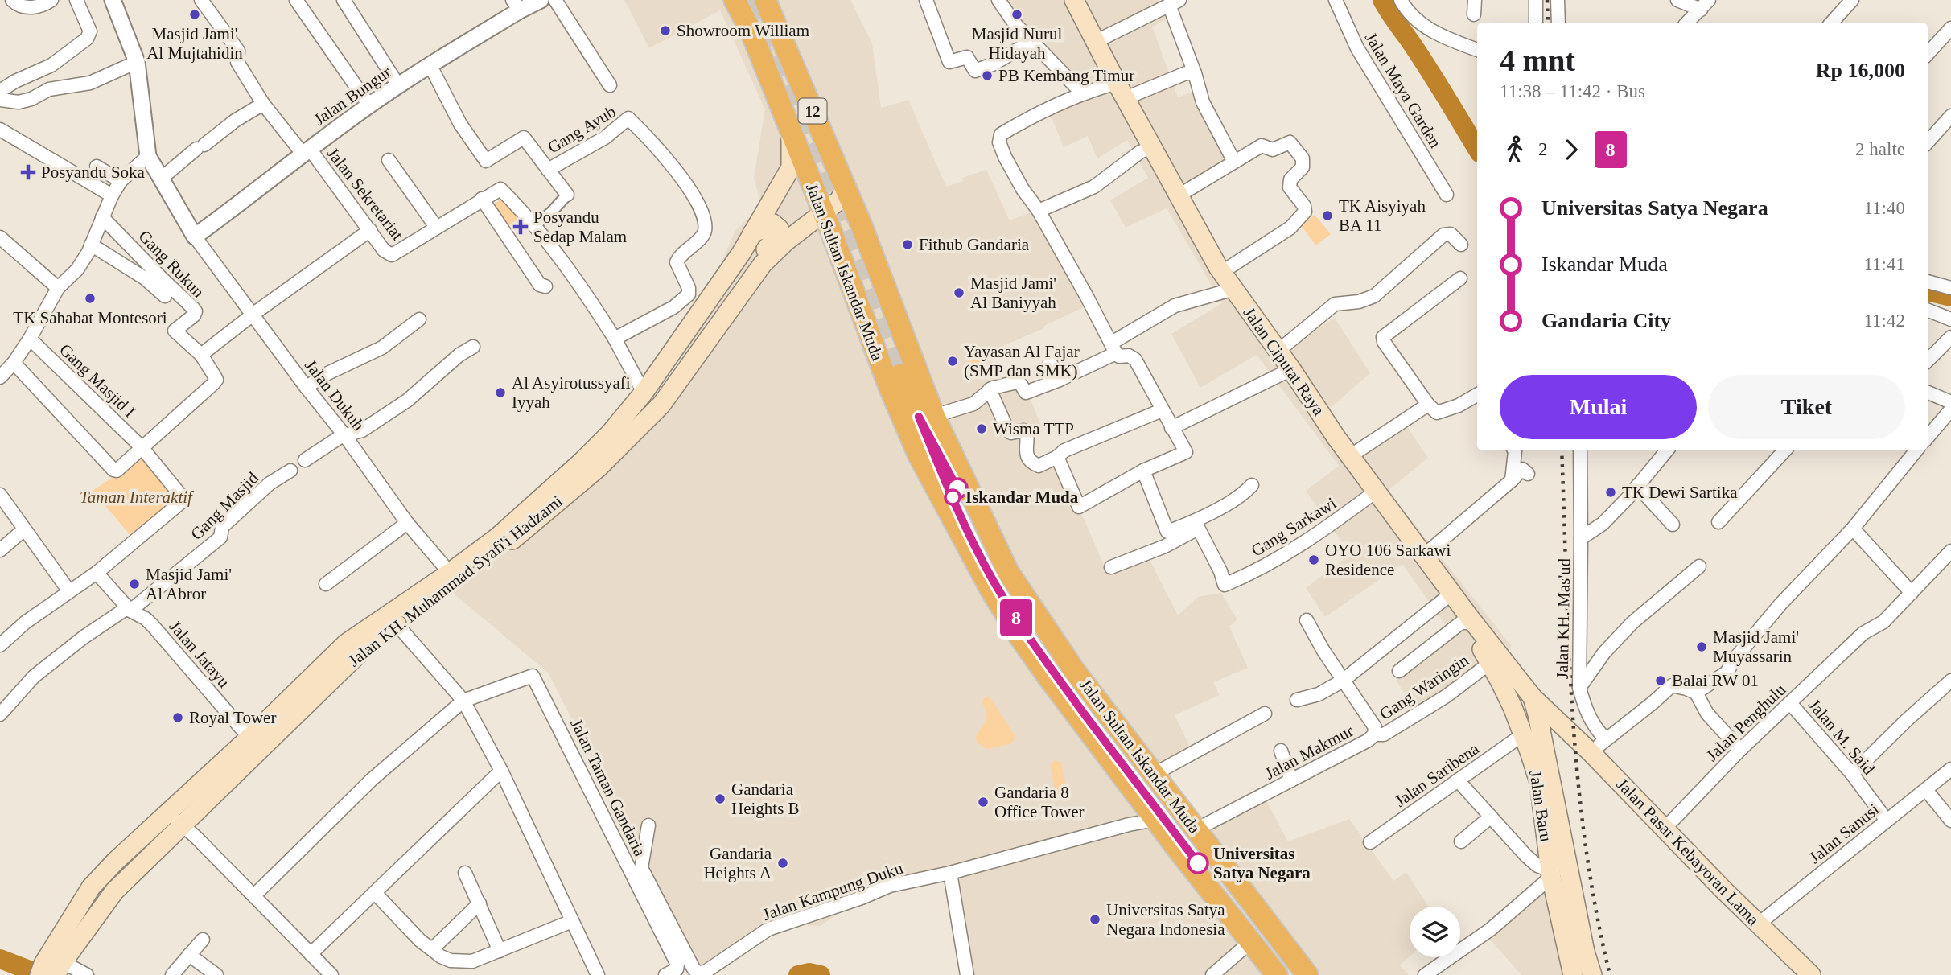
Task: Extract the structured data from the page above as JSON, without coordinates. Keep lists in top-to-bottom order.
{
  "streets": {
    "highway": ["12", "Jalan Sultan Iskandar Muda"],
    "main road": [
      "Jalan Ciputat Raya",
      "Jalan KH. Muhammad Syafi'i Hadzami",
      "Jalan Baru",
      "Jalan Pasar Kebayoran Lama"
    ],
    "street": [
      "Jalan Maya Garden",
      "Jalan Bungur",
      "Gang Ayub",
      "Jalan Sekretariat",
      "Gang Rukun",
      "Gang Masjid I",
      "Jalan Dukuh",
      "Gang Masjid",
      "Gang Sarkawi",
      "Jalan KH. Mas'ud",
      "Jalan Jatayu",
      "Gang Waringin",
      "Jalan Penghulu",
      "Jalan M. Said",
      "Jalan Makmur",
      "Jalan Saribena",
      "Jalan Taman Gandaria",
      "Jalan Sanusi",
      "Jalan Kampung Duku"
    ]
  },
  "crossings": [
    ["Jalan Bungur", "Jalan Sekretariat"],
    ["Jalan Bungur", "Jalan Dukuh"],
    ["Jalan Sultan Iskandar Muda", "Jalan KH. Muhammad Syafi'i Hadzami"],
    ["Jalan Sultan Iskandar Muda", "Jalan Makmur"],
    ["Jalan Sultan Iskandar Muda", "Jalan Kampung Duku"],
    ["Jalan Ciputat Raya", "Gang Sarkawi"],
    ["Jalan Ciputat Raya", "Jalan Baru"],
    ["Jalan Ciputat Raya", "Jalan Pasar Kebayoran Lama"],
    ["Gang Masjid I", "Jalan Jatayu"],
    ["Jalan Dukuh", "Jalan KH. Muhammad Syafi'i Hadzami"],
    ["Gang Masjid", "Jalan Jatayu"],
    ["Jalan KH. Muhammad Syafi'i Hadzami", "Jalan Jatayu"],
    ["Gang Waringin", "Jalan Makmur"],
    ["Gang Waringin", "Jalan Baru"],
    ["Jalan Penghulu", "Jalan M. Said"],
    ["Jalan Penghulu", "Jalan Pasar Kebayoran Lama"],
    ["Jalan M. Said", "Jalan Sanusi"],
    ["Jalan Saribena", "Jalan Baru"],
    ["Jalan Baru", "Jalan Pasar Kebayoran Lama"],
    ["Jalan Sanusi", "Jalan Pasar Kebayoran Lama"]
  ],
  "parks": ["Taman Interaktif"],
  "places": {
    "other": [
      "Masjid Jami' Al Mujtahidin",
      "Masjid Nurul Hidayah",
      "Showroom William",
      "PB Kembang Timur",
      "TK Aisyiyah BA 11",
      "Fithub Gandaria",
      "Masjid Jami' Al Baniyyah",
      "TK Sahabat Montesori",
      "Yayasan Al Fajar (SMP dan SMK)",
      "Al Asyirotussyafi Iyyah",
      "Wisma TTP",
      "TK Dewi Sartika",
      "Iskandar Muda",
      "OYO 106 Sarkawi Residence",
      "Masjid Jami' Al Abror",
      "Masjid Jami' Muyassarin",
      "Balai RW 01",
      "Royal Tower",
      "Gandaria Heights B",
      "Gandaria 8 Office Tower",
      "Gandaria Heights A",
      "Universitas Satya Negara",
      "Universitas Satya Negara Indonesia"
    ],
    "health": ["Posyandu Soka", "Posyandu Sedap Malam"]
  },
  "lines": ["bus line 8"],
  "page": {
    "on_map": "8",
    "heading": ["4 mnt", "11:38 – 11:42 · Bus", "Rp 16,000"],
    "legs": ["2", "8", "2 halte"],
    "list": [
      {
        "name": "Universitas Satya Negara",
        "value": "11:40"
      },
      {
        "name": "Iskandar Muda",
        "value": "11:41"
      },
      {
        "name": "Gandaria City",
        "value": "11:42"
      }
    ],
    "buttons": ["Mulai", "Tiket"]
  }
}
